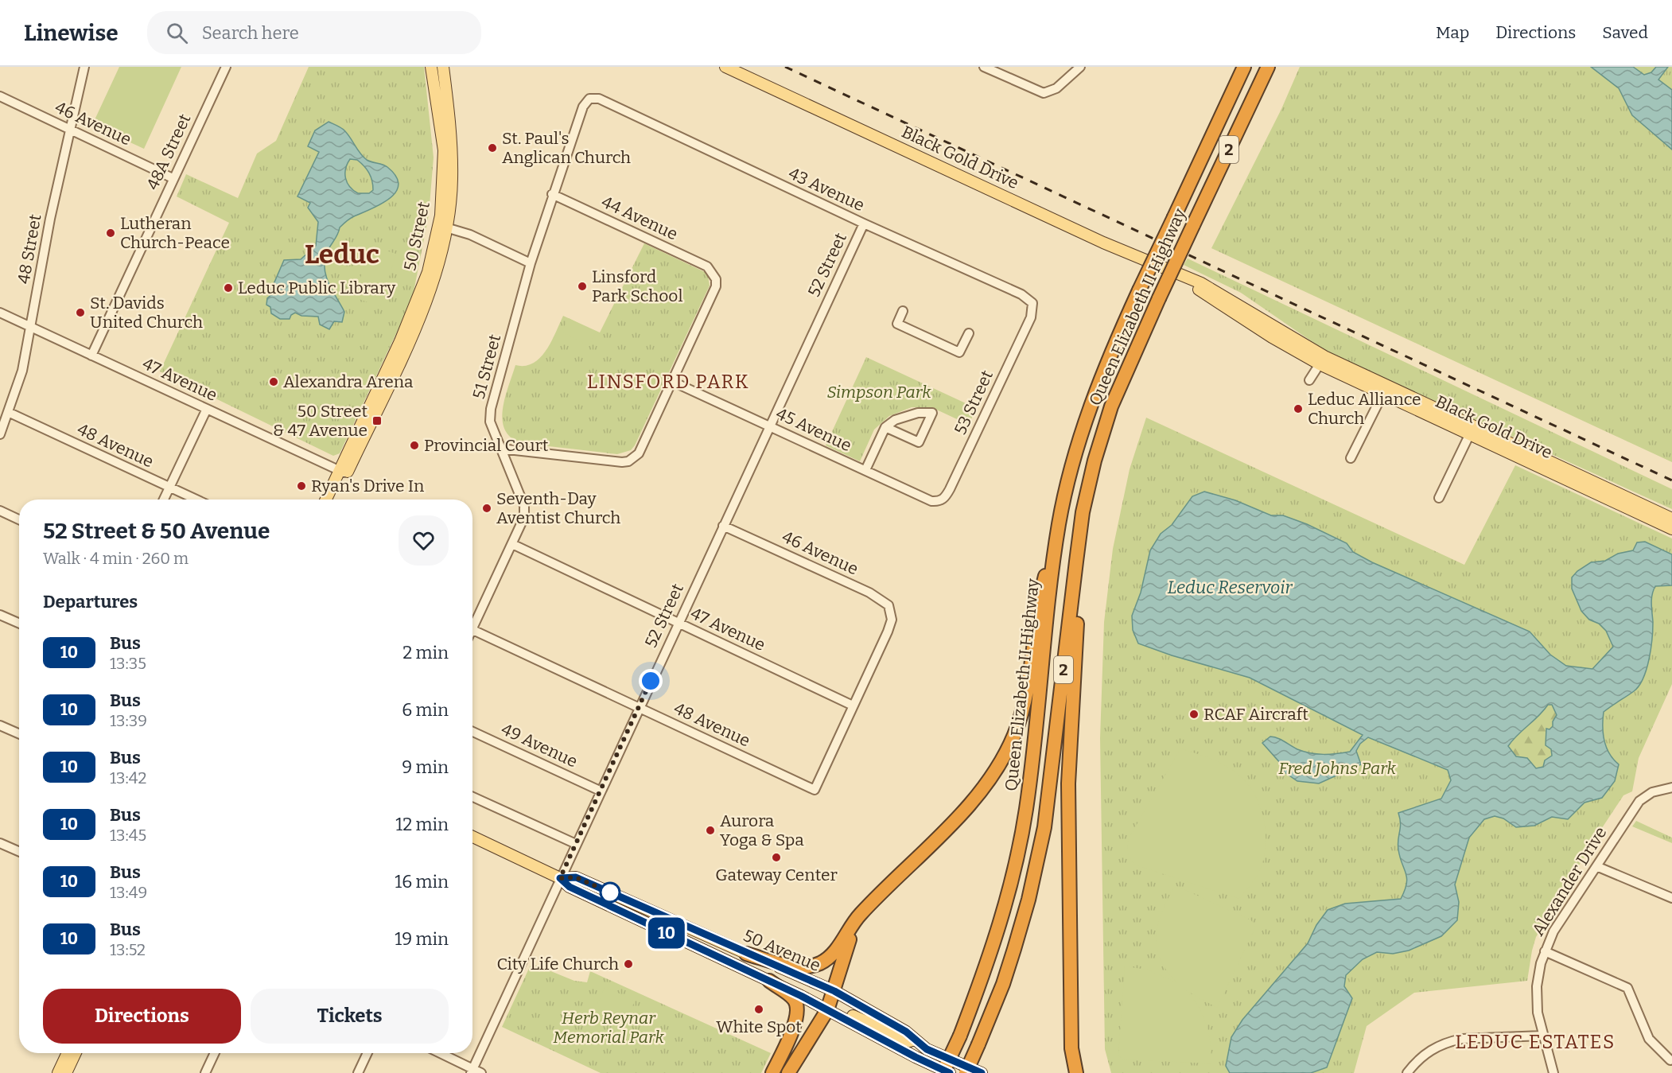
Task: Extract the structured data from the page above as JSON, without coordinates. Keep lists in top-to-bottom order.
{
  "streets": {
    "highway": ["2", "Queen Elizabeth II Highway"],
    "main road": ["Black Gold Drive", "50 Street", "50 Avenue"],
    "street": [
      "46 Avenue",
      "48A Street",
      "43 Avenue",
      "44 Avenue",
      "48 Street",
      "52 Street",
      "51 Street",
      "47 Avenue",
      "53 Street",
      "45 Avenue",
      "48 Avenue",
      "49 Avenue",
      "Alexander Drive"
    ]
  },
  "crossings": [
    ["46 Avenue", "48A Street"],
    ["46 Avenue", "48 Street"],
    ["46 Avenue", "52 Street"],
    ["46 Avenue", "47 Avenue"],
    ["46 Avenue", "48 Avenue"],
    ["48A Street", "47 Avenue"],
    ["43 Avenue", "52 Street"],
    ["43 Avenue", "51 Street"],
    ["43 Avenue", "53 Street"],
    ["44 Avenue", "51 Street"],
    ["44 Avenue", "45 Avenue"],
    ["50 Street", "47 Avenue"],
    ["48 Street", "47 Avenue"],
    ["48 Street", "48 Avenue"],
    ["52 Street", "47 Avenue"],
    ["52 Street", "45 Avenue"],
    ["52 Street", "48 Avenue"],
    ["52 Street", "49 Avenue"],
    ["52 Street", "50 Avenue"],
    ["51 Street", "47 Avenue"],
    ["47 Avenue", "48 Avenue"],
    ["53 Street", "45 Avenue"]
  ],
  "districts": ["Leduc", "LINSFORD PARK", "LEDUC ESTATES"],
  "water": ["Leduc Reservoir"],
  "parks": ["Simpson Park", "Fred Johns Park", "Herb Reynar Memorial Park"],
  "places": {
    "other": [
      "St. Paul's Anglican Church",
      "Lutheran Church-Peace",
      "Linsford Park School",
      "Leduc Public Library",
      "St. Davids United Church",
      "Alexandra Arena",
      "Leduc Alliance Church",
      "Provincial Court",
      "Ryan's Drive In",
      "Seventh-Day Aventist Church",
      "RCAF Aircraft",
      "Aurora Yoga & Spa",
      "Gateway Center",
      "City Life Church",
      "White Spot"
    ],
    "transit": ["50 Street & 47 Avenue"]
  },
  "lines": ["bus line 10"],
  "page": {
    "header": "Linewise",
    "search": "Search here",
    "nav": ["Map", "Directions", "Saved"],
    "on_map": "10",
    "heading": [
      ["52 Street & 50 Avenue", "Walk · 4 min · 260 m"],
      "Departures"
    ],
    "list": [
      {
        "mark": "10",
        "name": "Bus",
        "note": "13:35",
        "value": "2 min"
      },
      {
        "mark": "10",
        "name": "Bus",
        "note": "13:39",
        "value": "6 min"
      },
      {
        "mark": "10",
        "name": "Bus",
        "note": "13:42",
        "value": "9 min"
      },
      {
        "mark": "10",
        "name": "Bus",
        "note": "13:45",
        "value": "12 min"
      },
      {
        "mark": "10",
        "name": "Bus",
        "note": "13:49",
        "value": "16 min"
      },
      {
        "mark": "10",
        "name": "Bus",
        "note": "13:52",
        "value": "19 min"
      }
    ],
    "buttons": ["Directions", "Tickets"]
  }
}
